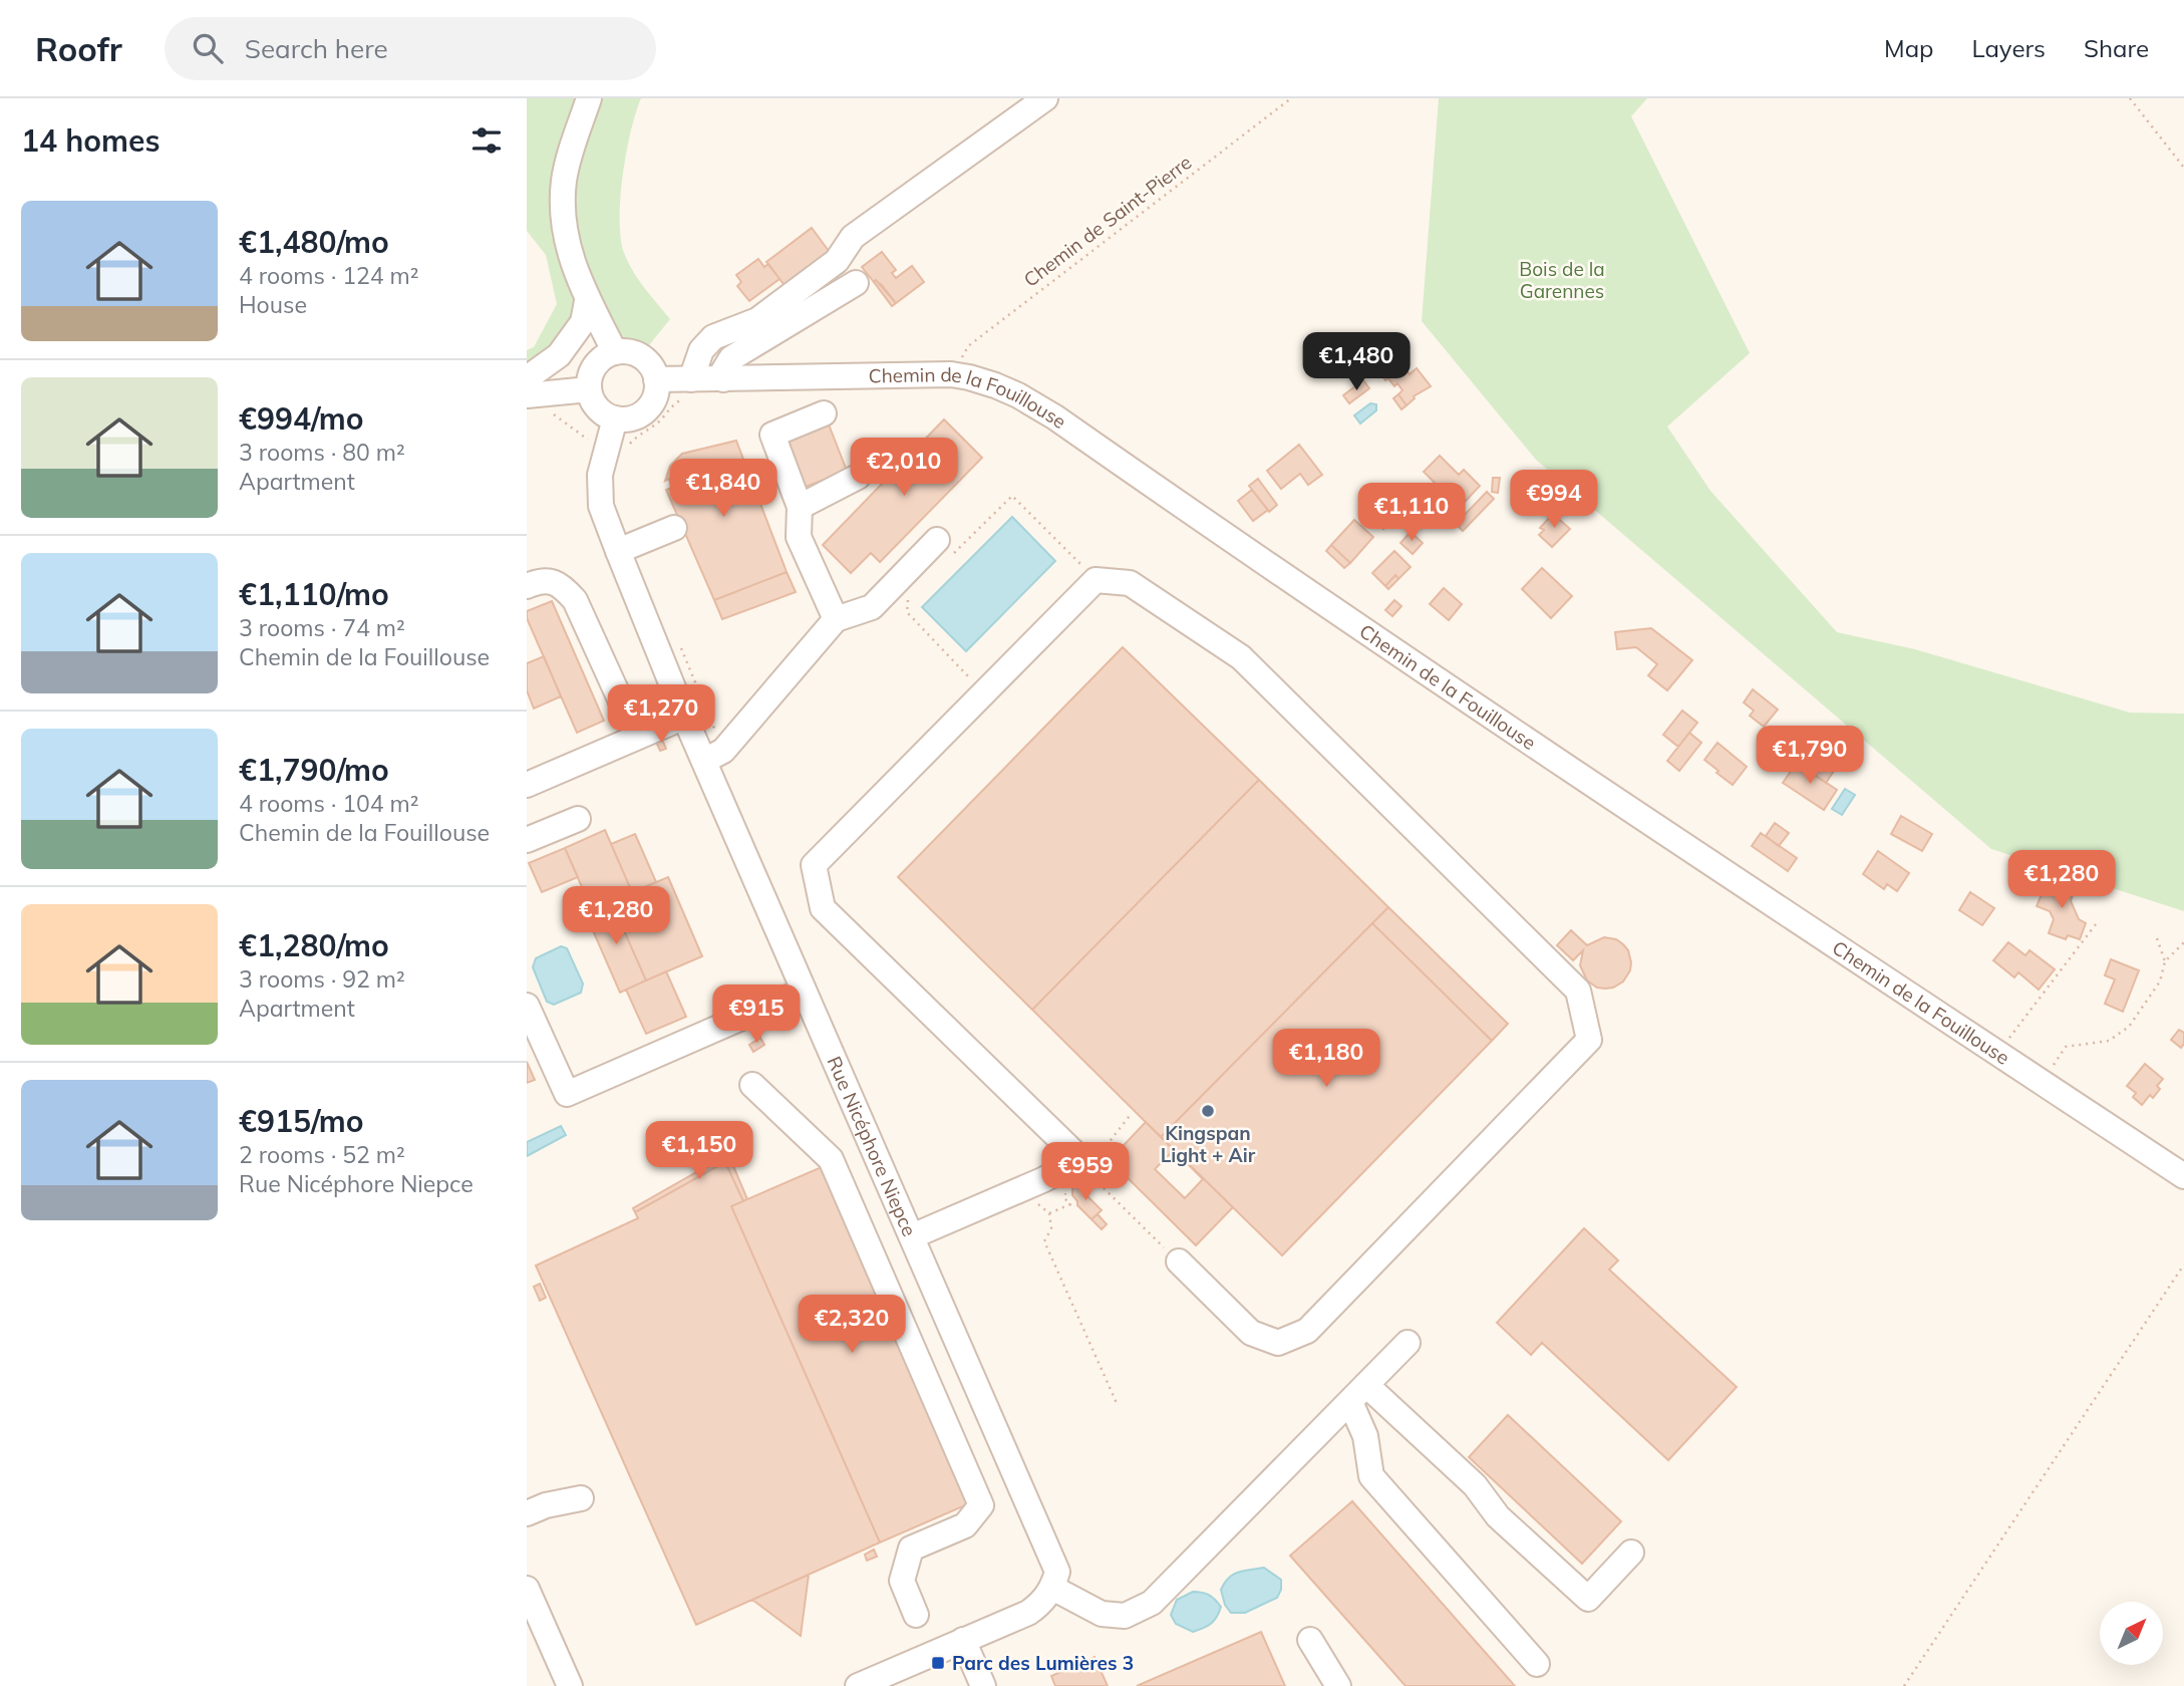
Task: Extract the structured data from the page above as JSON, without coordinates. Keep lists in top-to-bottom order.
{
  "streets": {
    "street": ["Chemin de la Fouillouse", "Rue Nicéphore Niepce"],
    "path": ["Chemin de Saint-Pierre"]
  },
  "crossings": [
    ["Chemin de Saint-Pierre", "Chemin de la Fouillouse"],
    ["Chemin de la Fouillouse", "Rue Nicéphore Niepce"]
  ],
  "parks": ["Bois de la Garennes"],
  "places": {
    "other": ["Kingspan Light + Air"],
    "transit": ["Parc des Lumières 3"]
  },
  "north": "top right",
  "page": {
    "header": "Roofr",
    "search": "Search here",
    "nav": ["Map", "Layers", "Share"],
    "heading": "14 homes",
    "list": [
      {
        "name": "€1,480/mo",
        "note": "4 rooms · 124 m² · House"
      },
      {
        "name": "€994/mo",
        "note": "3 rooms · 80 m² · Apartment"
      },
      {
        "name": "€1,110/mo",
        "note": "3 rooms · 74 m² · Chemin de la Fouillouse"
      },
      {
        "name": "€1,790/mo",
        "note": "4 rooms · 104 m² · Chemin de la Fouillouse"
      },
      {
        "name": "€1,280/mo",
        "note": "3 rooms · 92 m² · Apartment"
      },
      {
        "name": "€915/mo",
        "note": "2 rooms · 52 m² · Rue Nicéphore Niepce"
      }
    ],
    "price": [
      "€1,480",
      "€2,010",
      "€1,840",
      "€994",
      "€1,110",
      "€1,270",
      "€1,790",
      "€1,280",
      "€1,280",
      "€915",
      "€1,180",
      "€1,150",
      "€959",
      "€2,320"
    ]
  }
}
